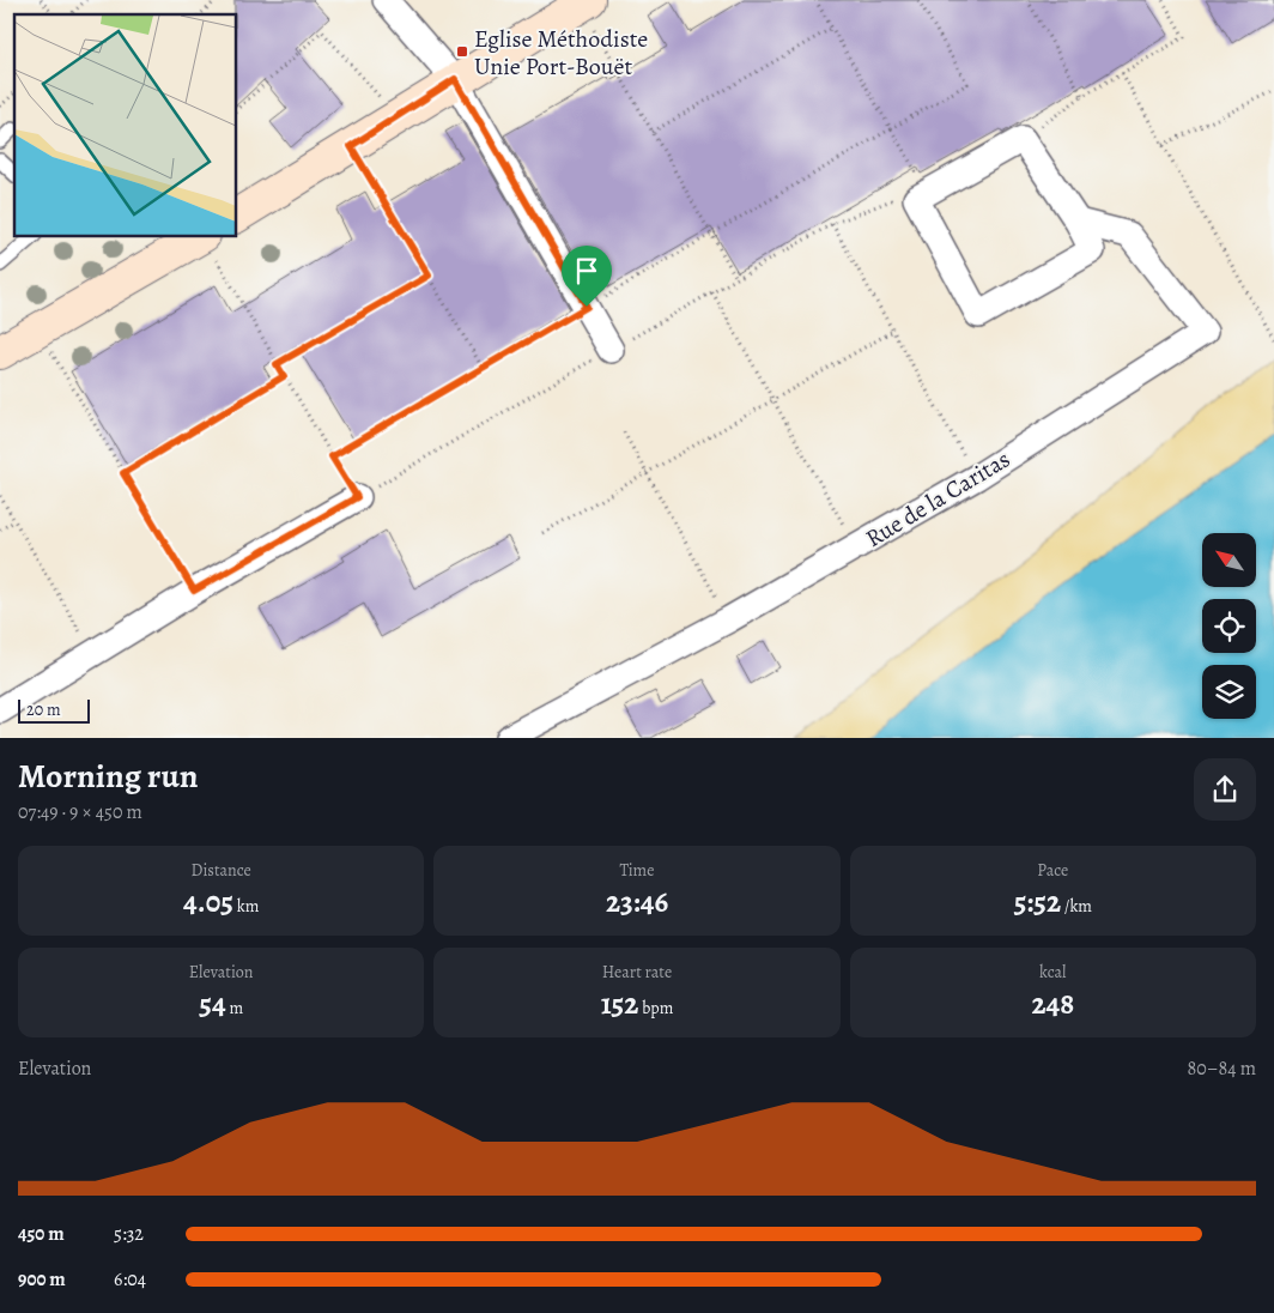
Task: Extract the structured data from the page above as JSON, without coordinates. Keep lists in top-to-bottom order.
{
  "streets": {
    "street": ["Rue de la Caritas"]
  },
  "places": {
    "transit": ["Eglise Méthodiste Unie Port-Bouët"]
  },
  "scale_bar": "20 m",
  "north": "top left",
  "page": {
    "scale": "20 m",
    "heading": ["Morning run", "07:49 · 9 × 450 m"],
    "stats": [
      ["Distance", "4.05 km"],
      ["Time", "23:46"],
      ["Pace", "5:52 /km"],
      ["Elevation", "54 m"],
      ["Heart rate", "152 bpm"],
      ["kcal", "248"]
    ],
    "chart": ["Elevation", "80–84 m"],
    "list": [
      {
        "name": "450 m",
        "note": "5:32"
      },
      {
        "name": "900 m",
        "note": "6:04"
      }
    ]
  }
}
